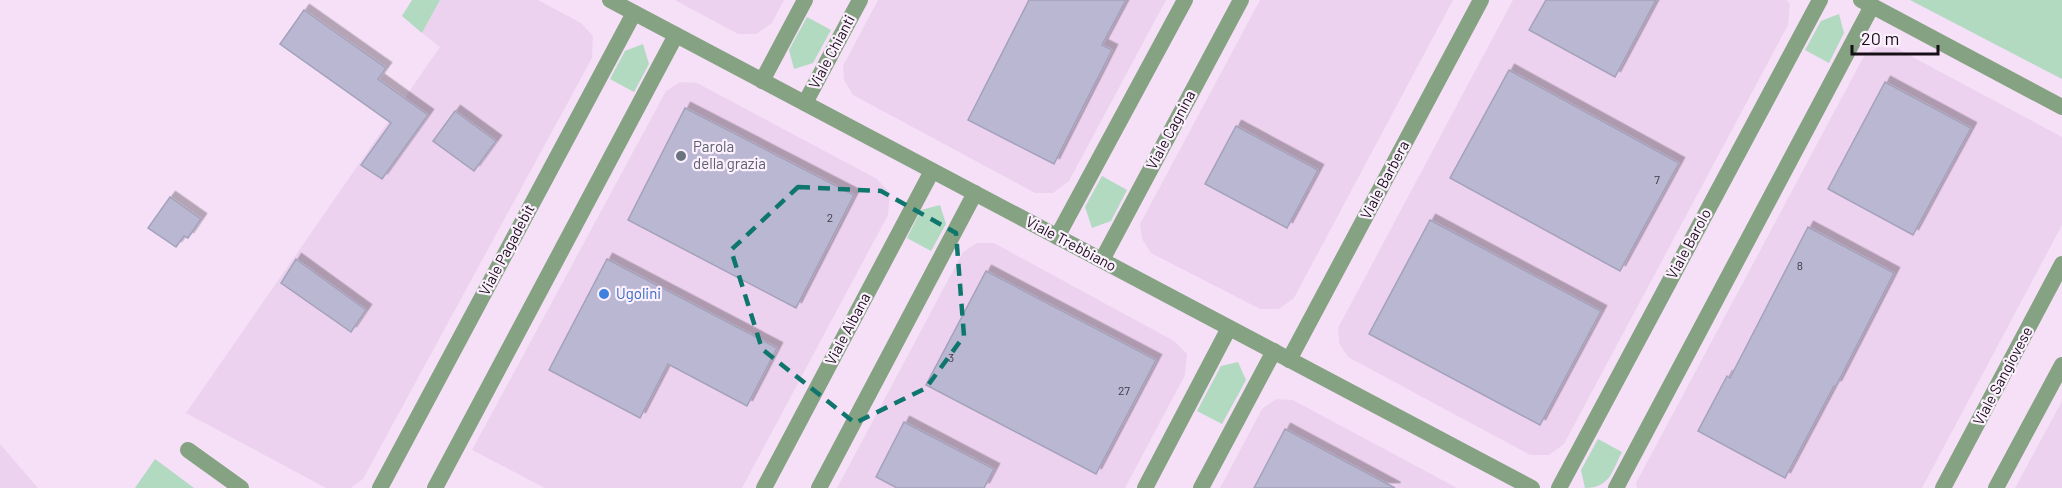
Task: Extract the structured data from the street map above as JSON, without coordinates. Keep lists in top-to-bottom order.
{
  "streets": {
    "street": [
      "Viale Chianti",
      "Viale Cagnina",
      "Viale Barbera",
      "Viale Trebbiano",
      "Viale Barolo",
      "Viale Pagadebit",
      "Viale Albana",
      "Viale Sangiovese"
    ]
  },
  "crossings": [
    ["Viale Chianti", "Viale Trebbiano"],
    ["Viale Cagnina", "Viale Trebbiano"],
    ["Viale Barbera", "Viale Trebbiano"],
    ["Viale Trebbiano", "Viale Pagadebit"],
    ["Viale Trebbiano", "Viale Albana"]
  ],
  "places": ["Parola della grazia", "Ugolini"],
  "house_numbers": [
    "7",
    "2",
    "8",
    "3",
    "27"
  ],
  "scale_bar": "20 m"
}
